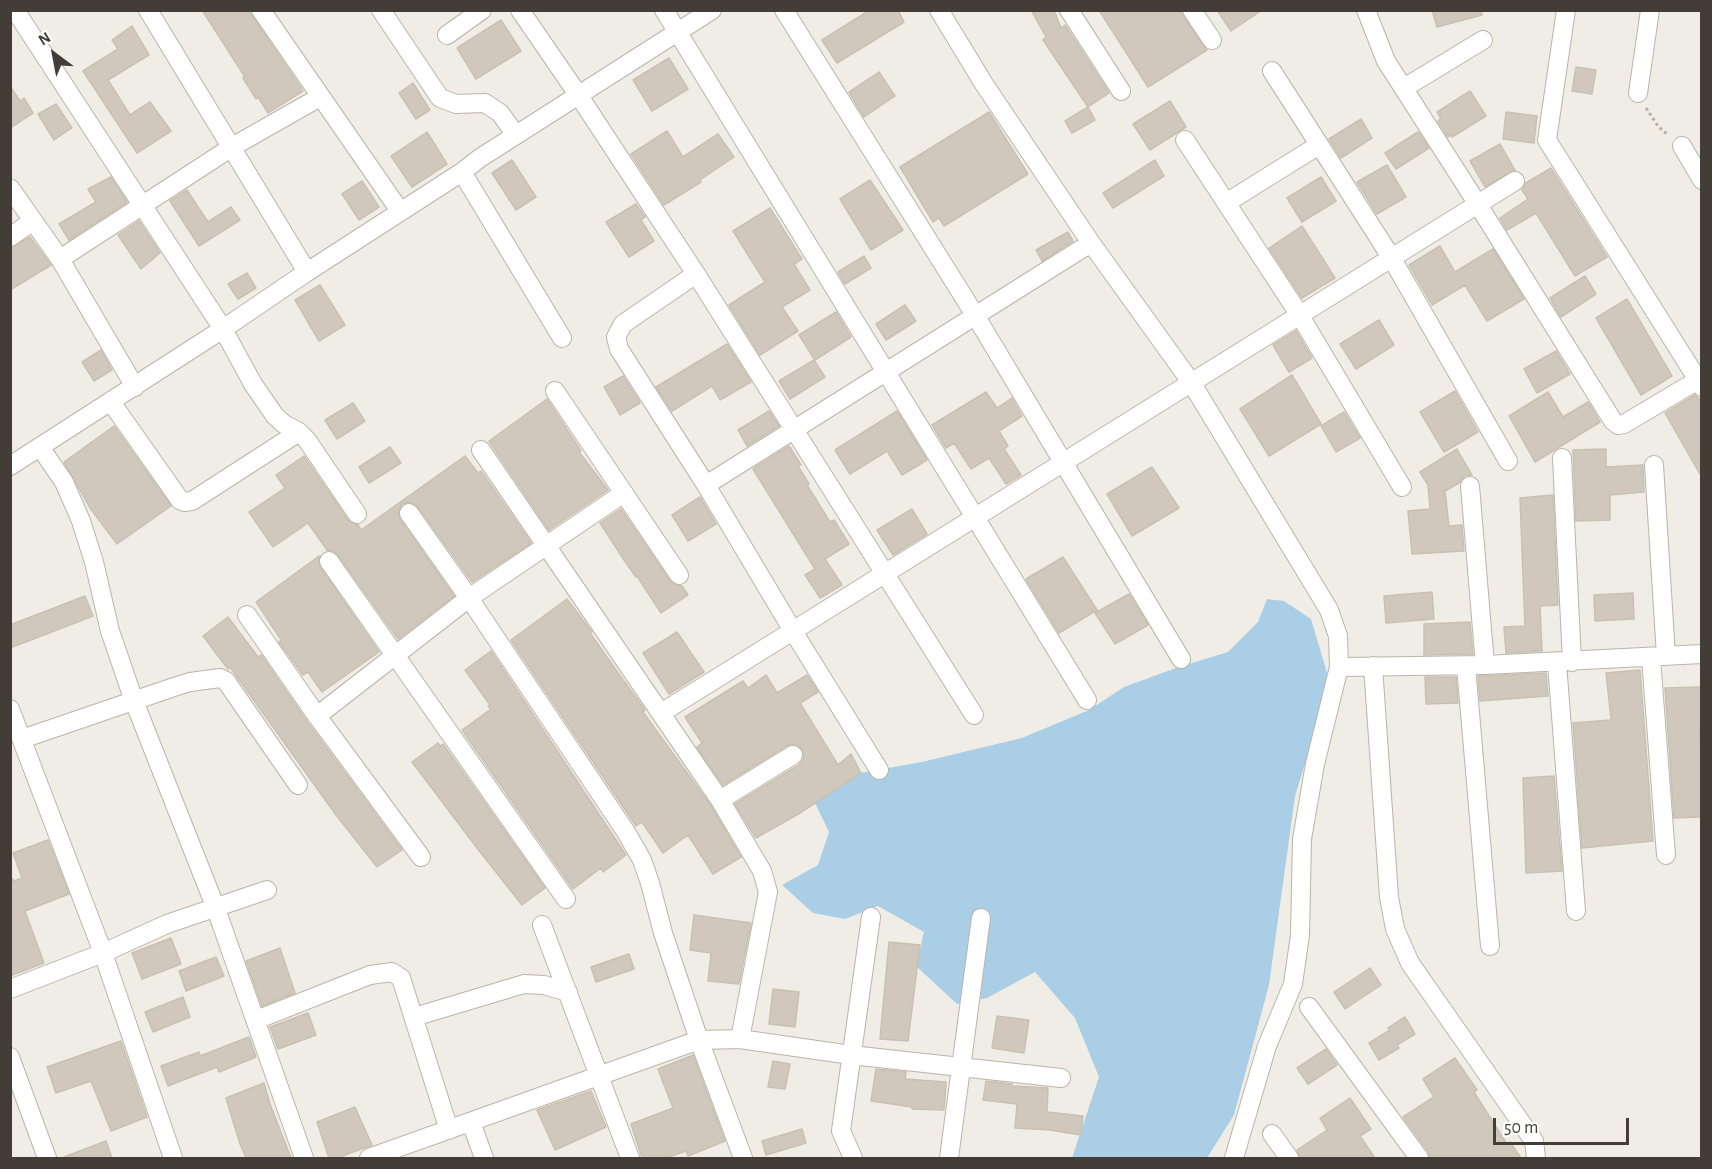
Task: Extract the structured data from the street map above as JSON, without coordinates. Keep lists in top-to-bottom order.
{
  "scale_bar": "50 m",
  "north": "top left"
}
